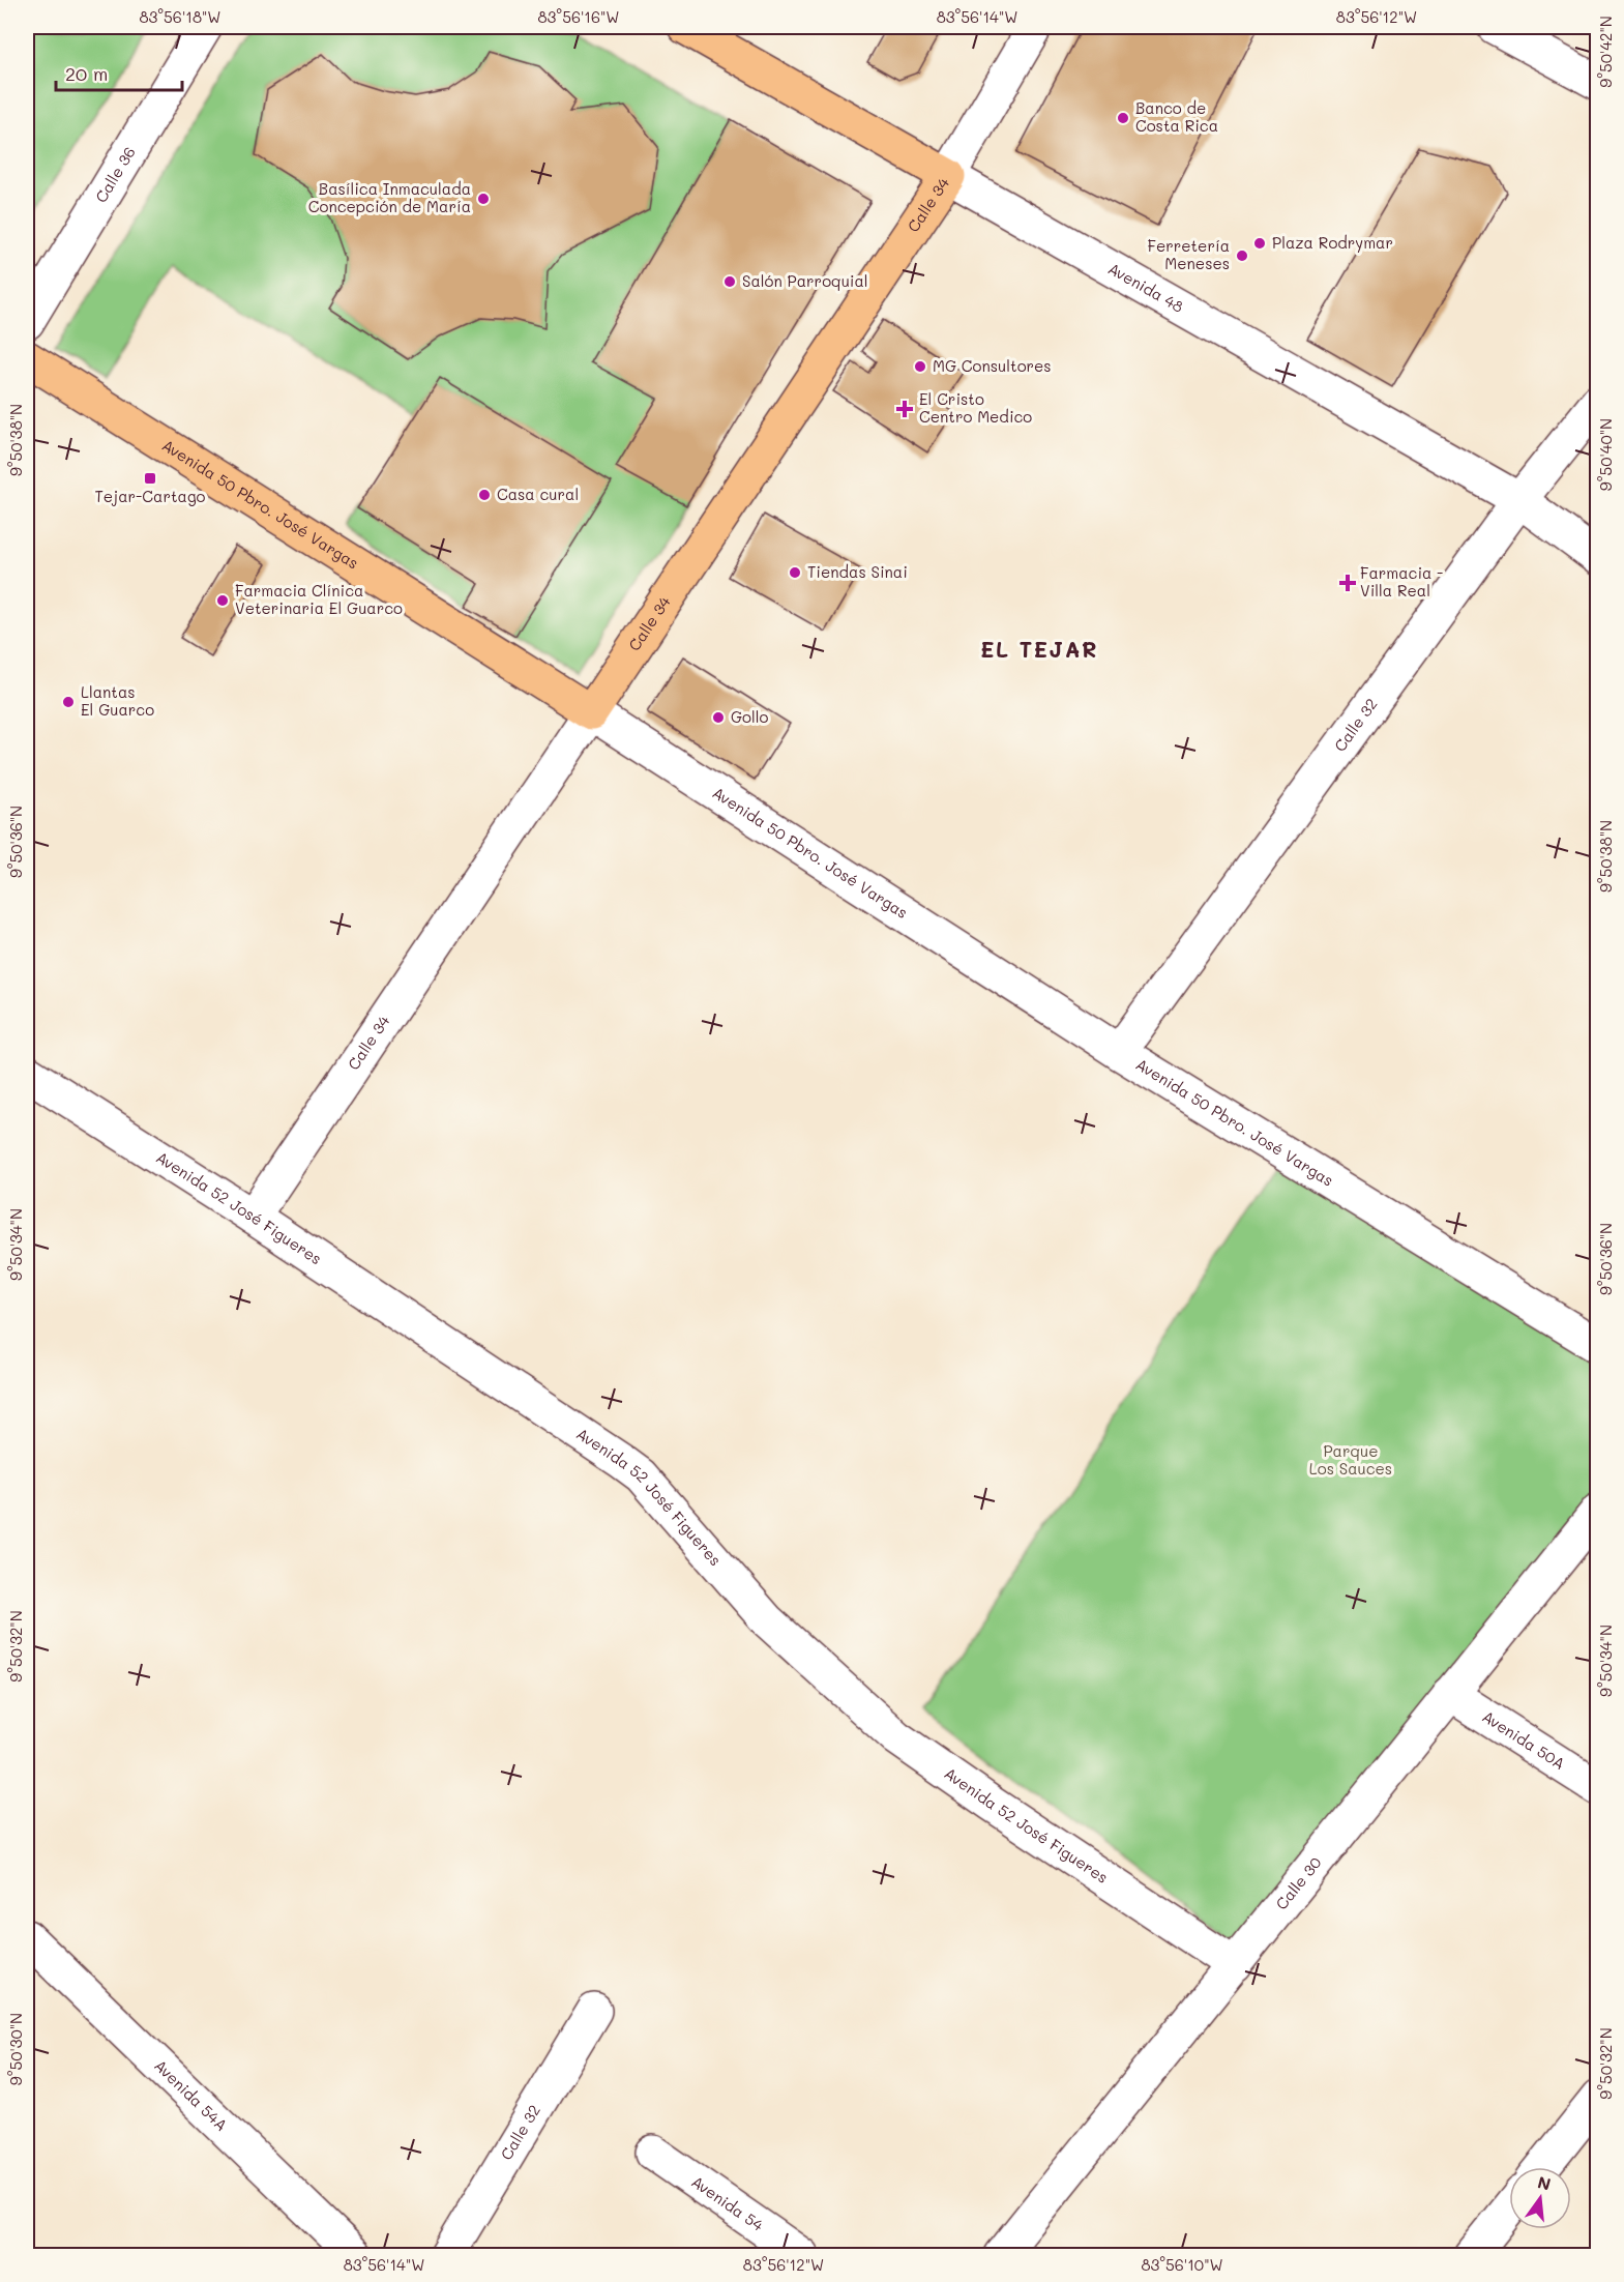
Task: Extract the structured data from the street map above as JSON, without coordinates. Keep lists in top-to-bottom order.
{
  "streets": {
    "main road": ["Calle 34", "Avenida 48", "Avenida 50 Pbro. José Vargas"],
    "street": [
      "Calle 36",
      "Calle 32",
      "Avenida 52 José Figueres",
      "Avenida 50A",
      "Calle 30",
      "Avenida 54A",
      "Avenida 54"
    ]
  },
  "crossings": [
    ["Calle 34", "Avenida 48"],
    ["Calle 34", "Avenida 50 Pbro. José Vargas"],
    ["Calle 34", "Avenida 52 José Figueres"],
    ["Avenida 48", "Calle 32"],
    ["Avenida 50 Pbro. José Vargas", "Calle 32"],
    ["Avenida 52 José Figueres", "Calle 30"],
    ["Avenida 50A", "Calle 30"]
  ],
  "districts": ["EL TEJAR"],
  "parks": ["Parque Los Sauces"],
  "places": {
    "other": [
      "Banco de Costa Rica",
      "Basílica Inmaculada Concepción de María",
      "Plaza Rodrymar",
      "Ferretería Meneses",
      "Salón Parroquial",
      "MG Consultores",
      "Casa cural",
      "Tiendas Sinai",
      "Farmacia Clínica Veterinaria El Guarco",
      "Llantas El Guarco",
      "Gollo"
    ],
    "health": ["El Cristo Centro Medico", "Farmacia - Villa Real"],
    "transit": ["Tejar-Cartago"]
  },
  "scale_bar": "20 m",
  "north": "top",
  "coordinates": [
    "83°56'18\"W",
    "83°56'16\"W",
    "83°56'14\"W",
    "83°56'12\"W",
    "9°50'42\"N",
    "9°50'38\"N",
    "9°50'40\"N",
    "9°50'36\"N",
    "9°50'34\"N",
    "9°50'32\"N",
    "9°50'30\"N",
    "83°56'10\"W"
  ]
}
